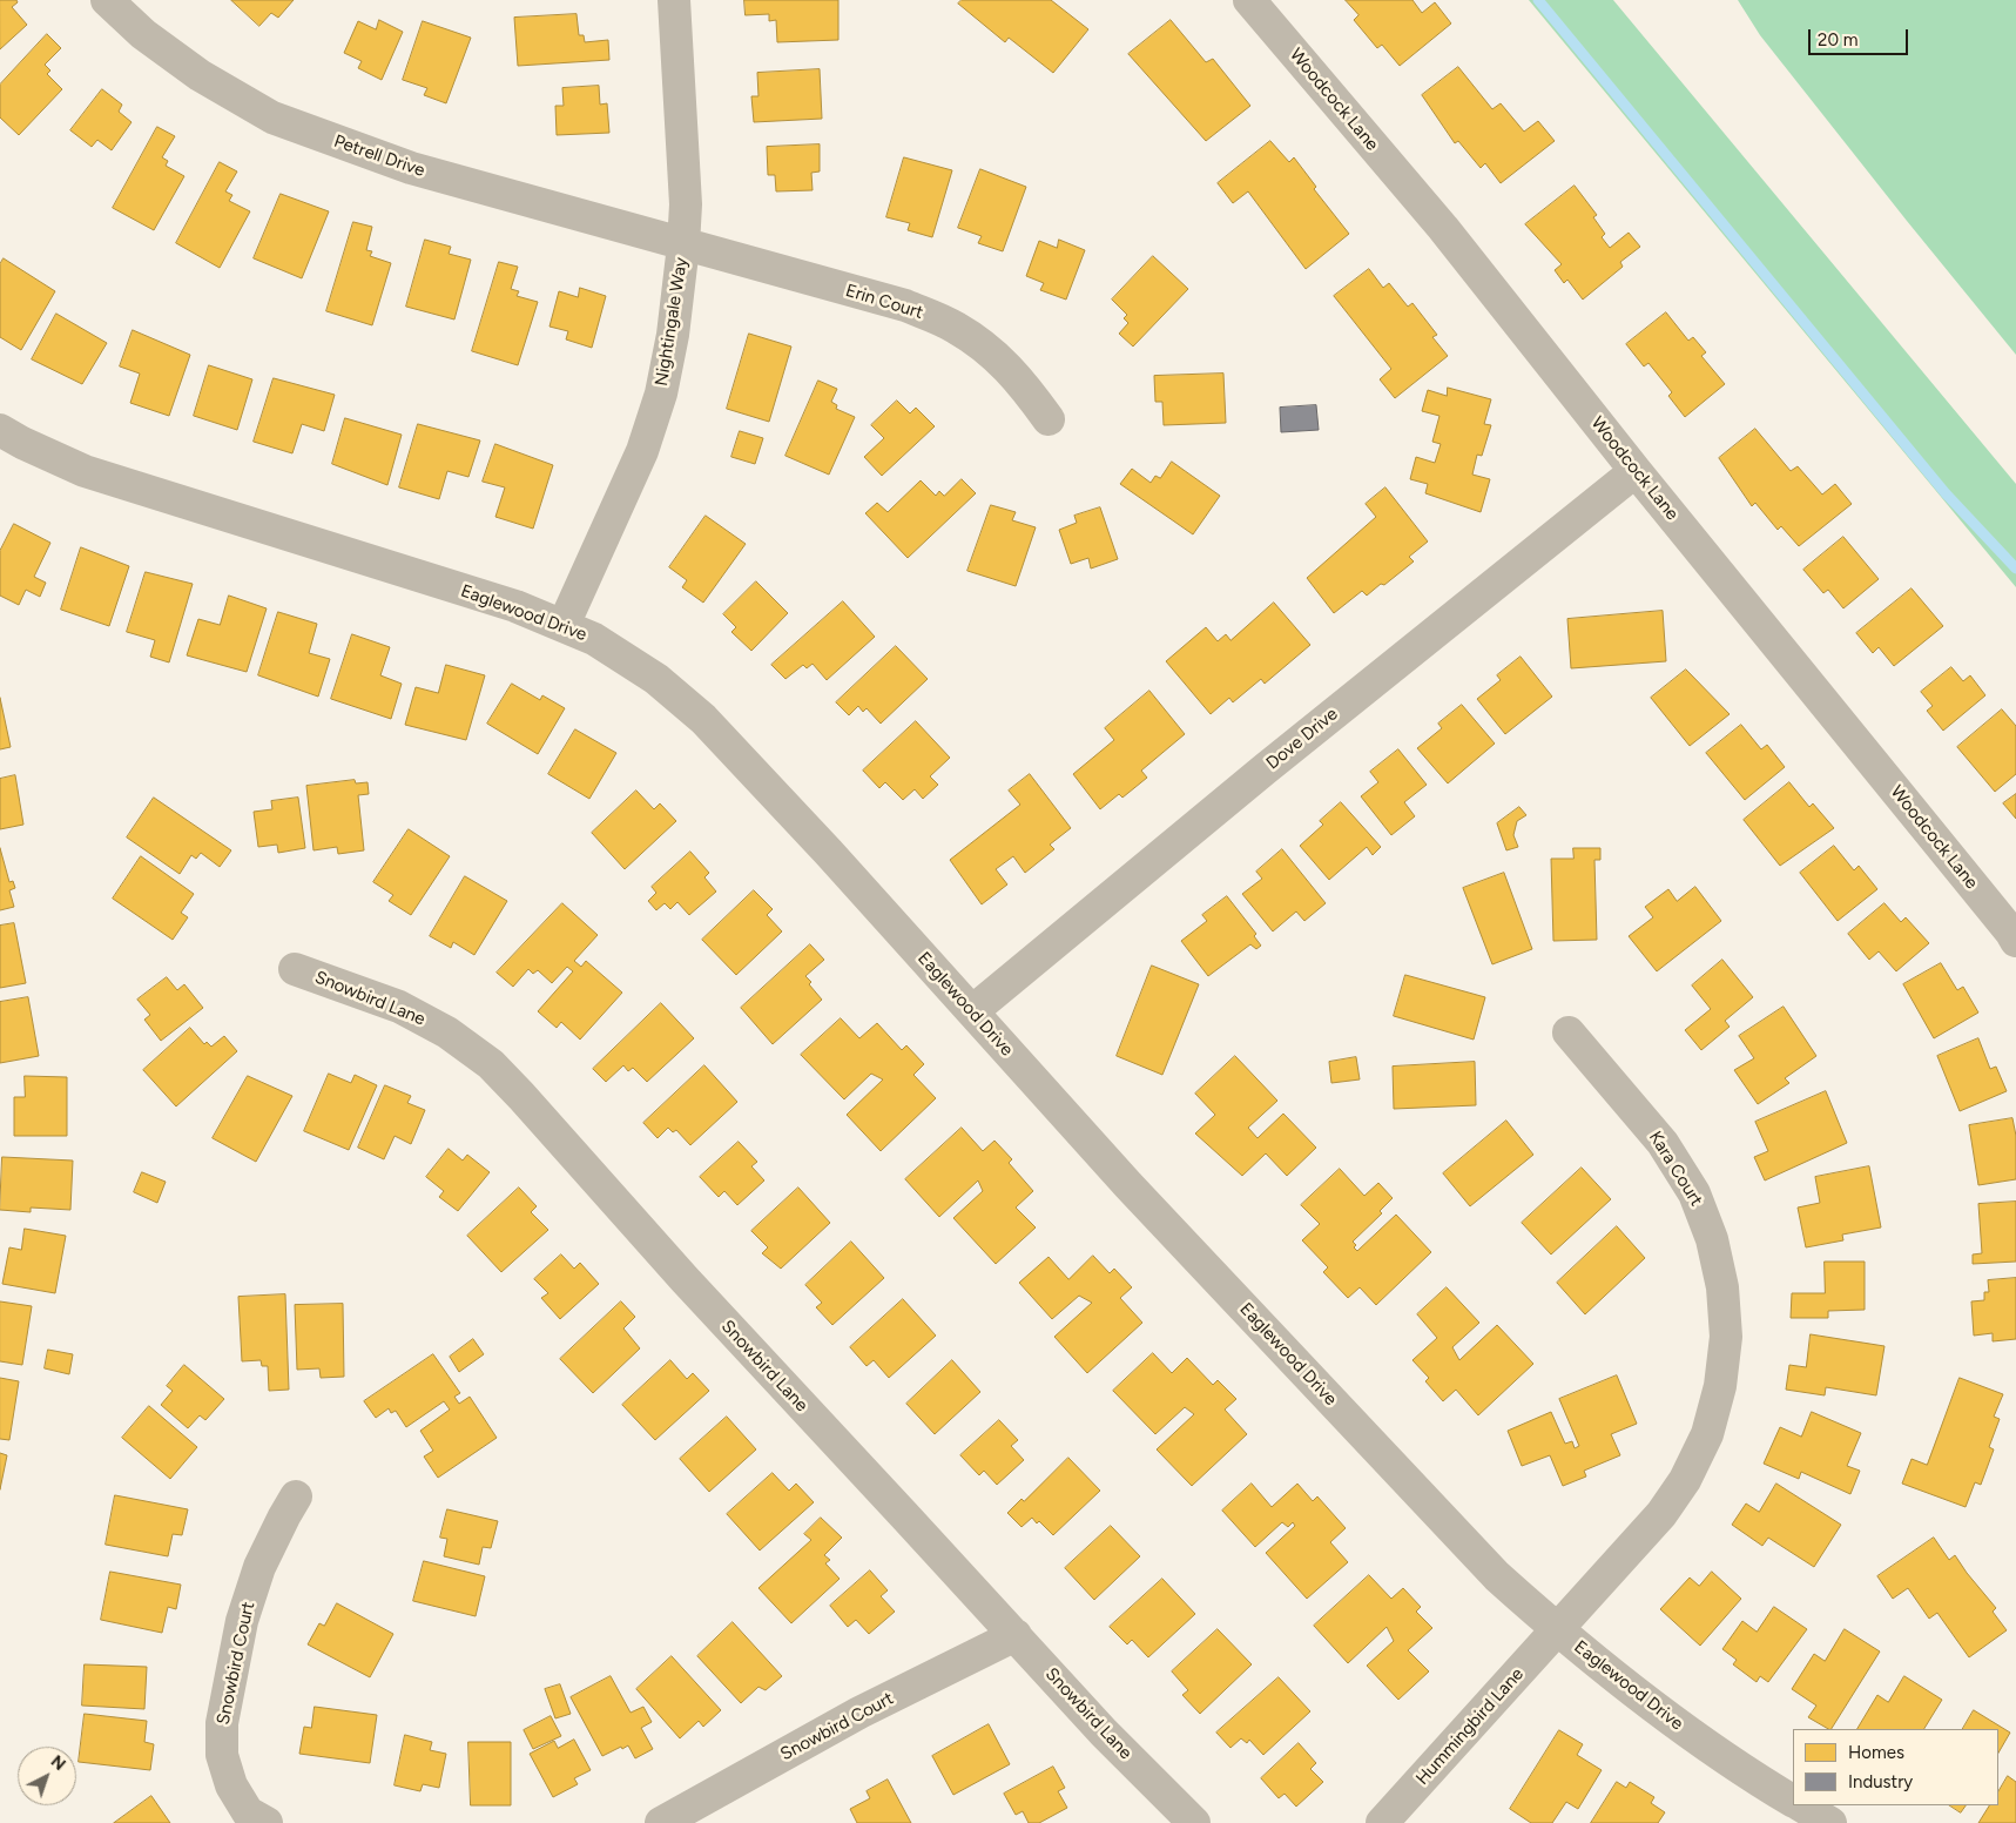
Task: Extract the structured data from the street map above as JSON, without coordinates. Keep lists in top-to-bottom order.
{
  "streets": {
    "street": [
      "Woodcock Lane",
      "Petrell Drive",
      "Erin Court",
      "Nightingale Way",
      "Eaglewood Drive",
      "Dove Drive",
      "Snowbird Lane",
      "Kara Court",
      "Snowbird Court",
      "Hummingbird Lane"
    ]
  },
  "crossings": [
    ["Woodcock Lane", "Dove Drive"],
    ["Petrell Drive", "Erin Court"],
    ["Petrell Drive", "Nightingale Way"],
    ["Erin Court", "Nightingale Way"],
    ["Nightingale Way", "Eaglewood Drive"],
    ["Eaglewood Drive", "Dove Drive"],
    ["Eaglewood Drive", "Kara Court"],
    ["Eaglewood Drive", "Hummingbird Lane"],
    ["Snowbird Lane", "Snowbird Court"],
    ["Kara Court", "Hummingbird Lane"]
  ],
  "legend": ["Homes", "Industry"],
  "scale_bar": "20 m",
  "north": "top right"
}
